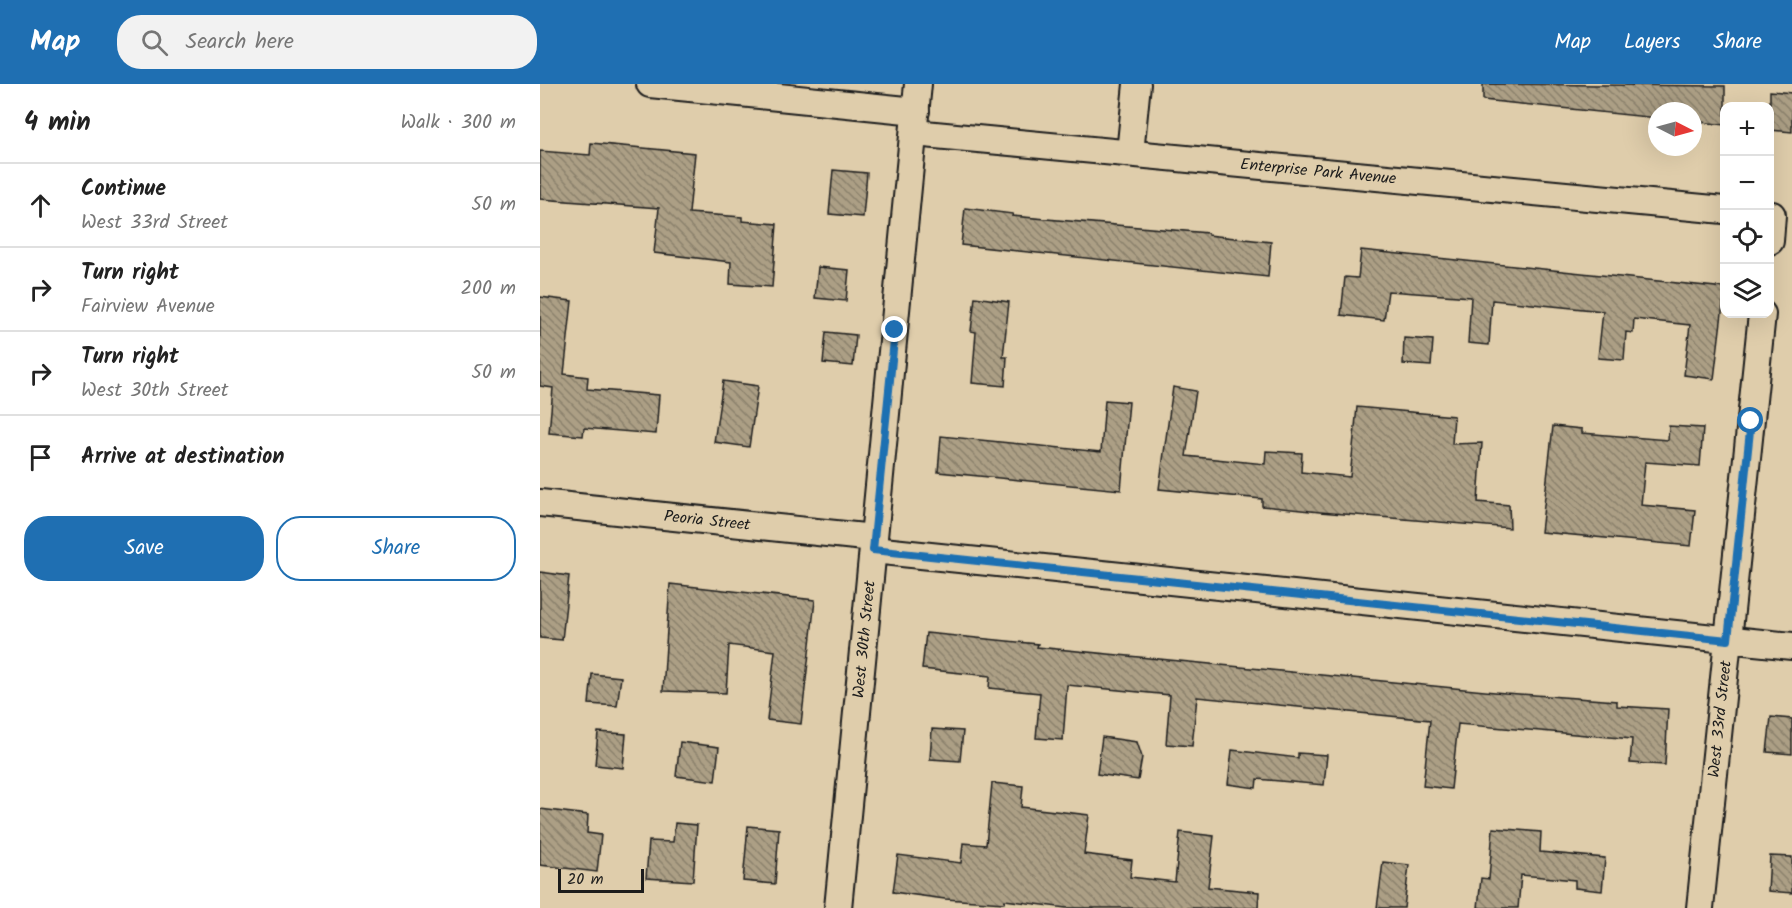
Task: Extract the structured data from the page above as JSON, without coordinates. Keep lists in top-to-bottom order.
{
  "streets": {
    "street": [
      "Enterprise Park Avenue",
      "Peoria Street",
      "West 30th Street",
      "West 33rd Street"
    ]
  },
  "crossings": [
    ["Enterprise Park Avenue", "West 30th Street"],
    ["Peoria Street", "West 30th Street"],
    ["Peoria Street", "West 33rd Street"]
  ],
  "scale_bar": "20 m",
  "north": "right",
  "page": {
    "header": "Map",
    "search": "Search here",
    "nav": ["Map", "Layers", "Share"],
    "heading": ["4 min", "Walk · 300 m"],
    "map_buttons": ["+", "−"],
    "list": [
      ["Continue", "West 33rd Street", "50 m"],
      ["Turn right", "Fairview Avenue", "200 m"],
      ["Turn right", "West 30th Street", "50 m"],
      "Arrive at destination"
    ],
    "buttons": ["Save", "Share"],
    "scale": "20 m"
  }
}
